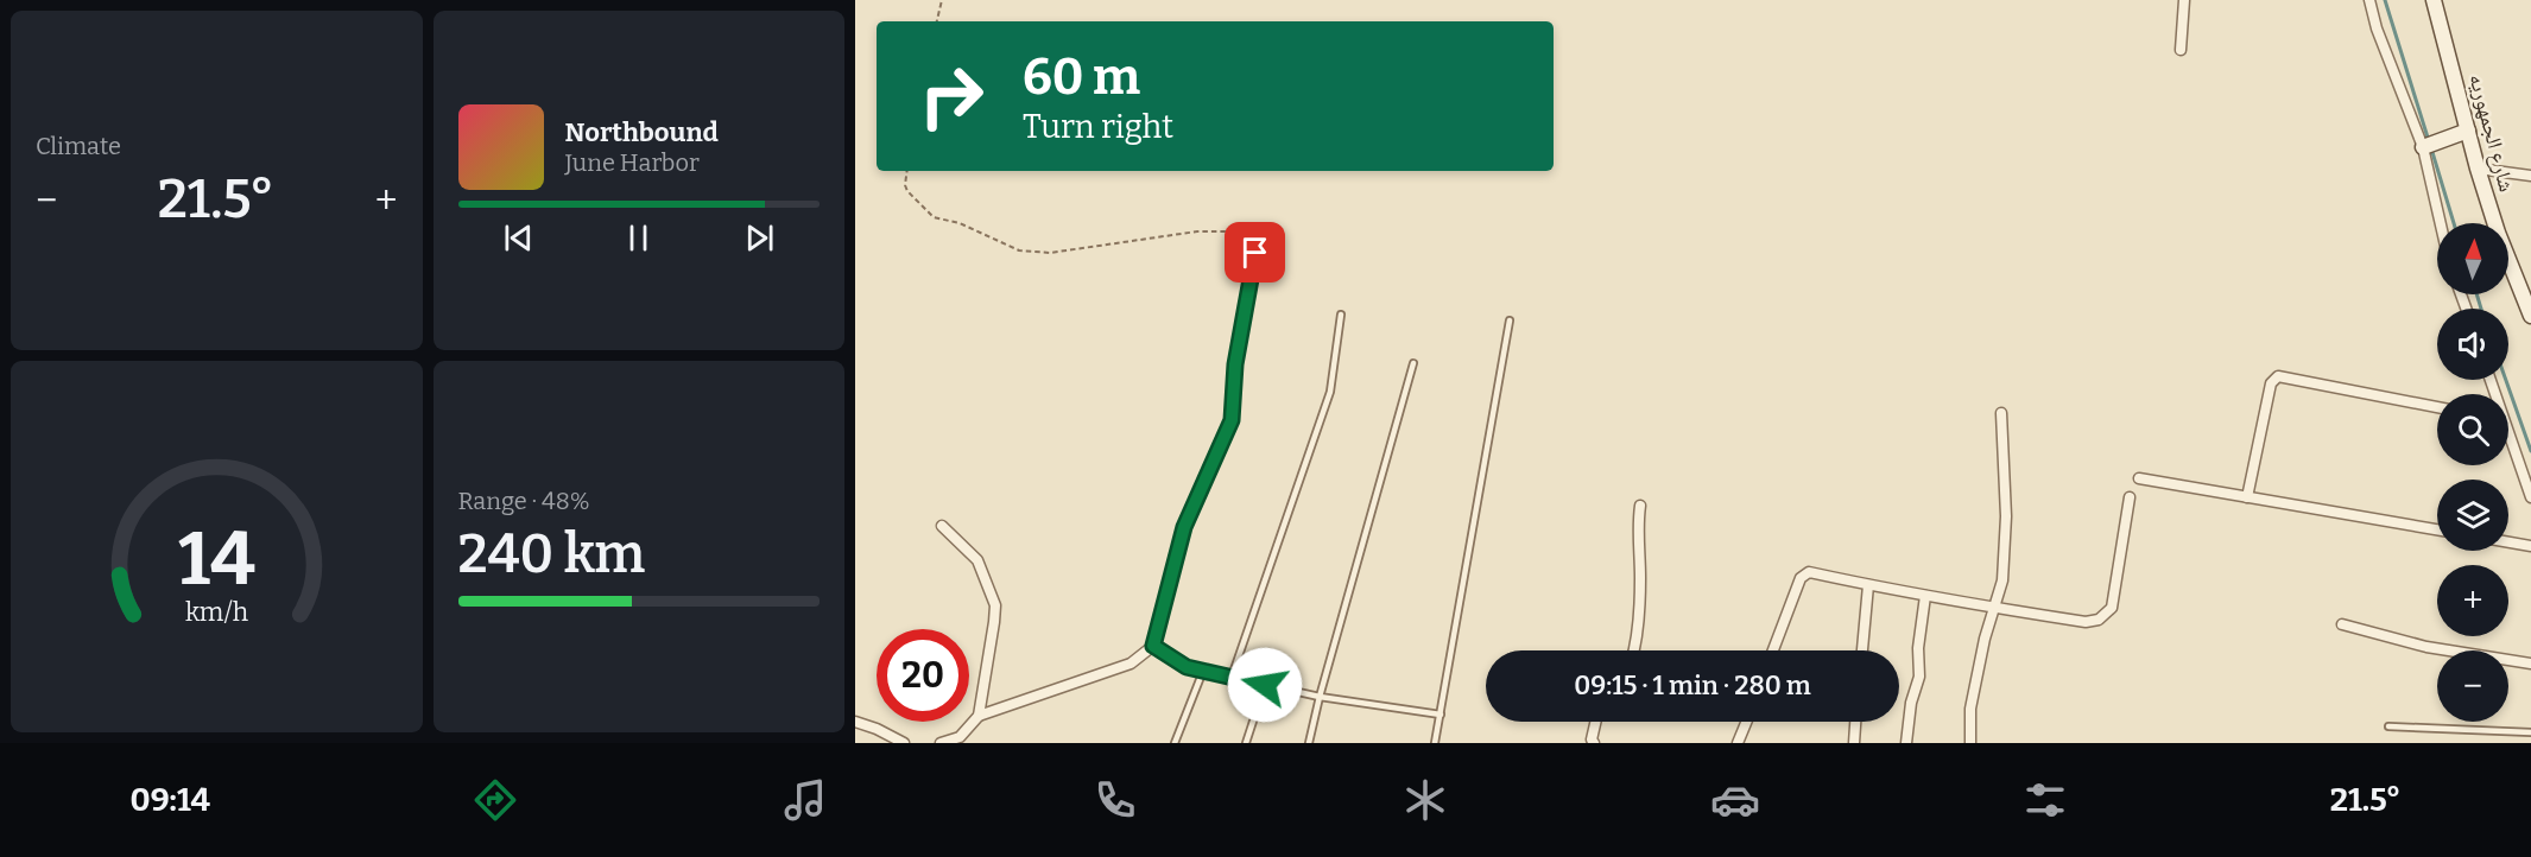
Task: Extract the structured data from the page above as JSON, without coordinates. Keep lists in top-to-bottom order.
{
  "streets": {
    "street": ["شارع الجمهوريه"]
  },
  "north": "top",
  "page": {
    "tile": [
      "Climate",
      ["Range · 48%", "240 km"]
    ],
    "turn": ["60 m", "Turn right"],
    "song": ["Northbound", "June Harbor"],
    "heat": ["−", "21.5°", "+"],
    "map_buttons": ["+", "−"],
    "limit": "20",
    "trip": "09:15 · 1 min · 280 m",
    "tabs": ["09:14", "21.5°"],
    "gauge": ["14", "km/h"]
  }
}
